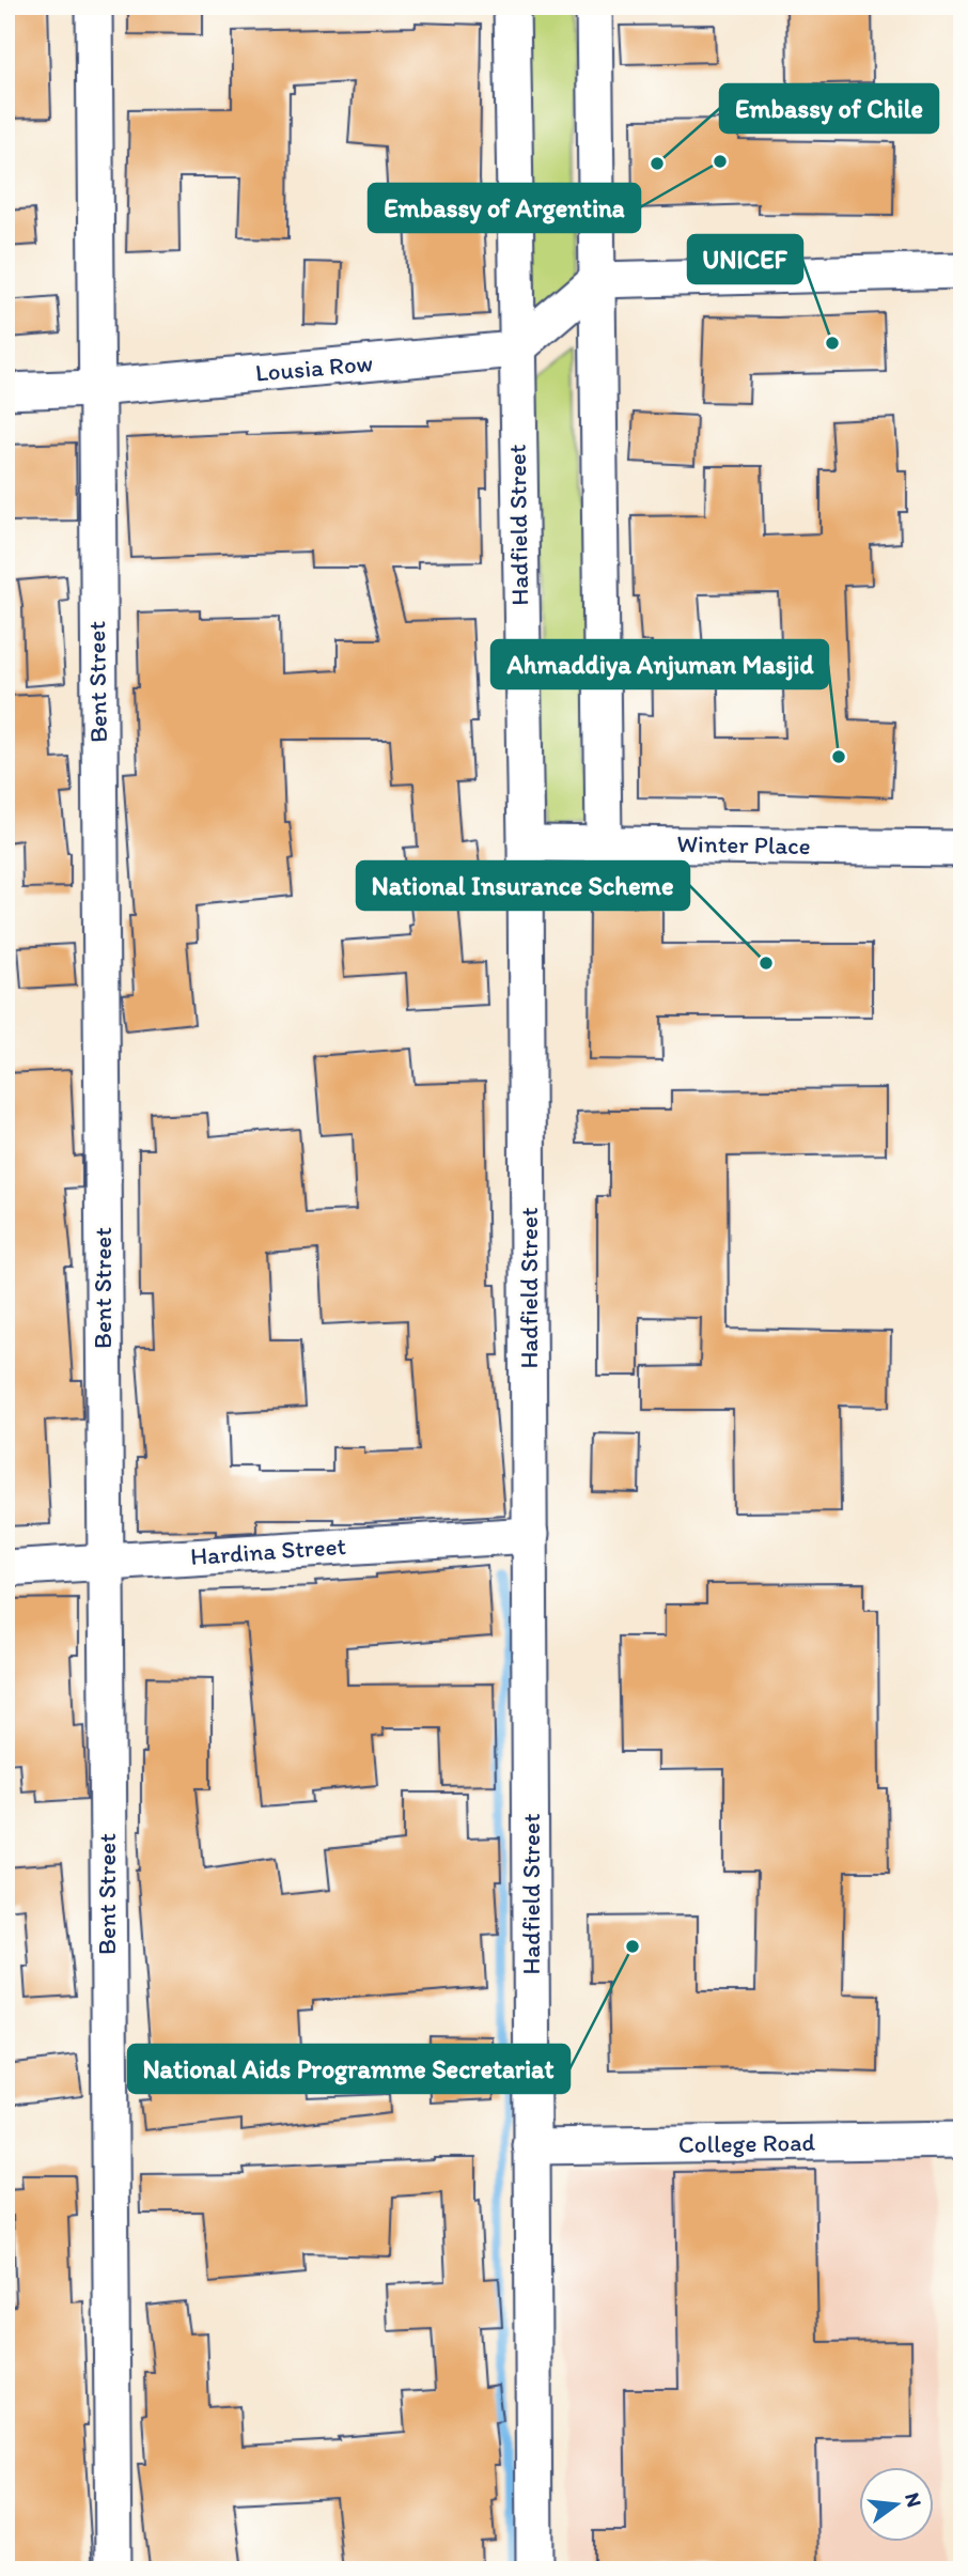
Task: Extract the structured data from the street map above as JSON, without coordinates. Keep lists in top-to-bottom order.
{
  "streets": {
    "street": [
      "Lousia Row",
      "Hadfield Street",
      "Bent Street",
      "Winter Place",
      "Hardina Street",
      "College Road"
    ]
  },
  "crossings": [
    ["Lousia Row", "Hadfield Street"],
    ["Lousia Row", "Bent Street"],
    ["Hadfield Street", "Winter Place"],
    ["Hadfield Street", "Hardina Street"],
    ["Hadfield Street", "College Road"],
    ["Bent Street", "Hardina Street"]
  ],
  "places": [
    "Embassy of Argentina",
    "Embassy of Chile",
    "UNICEF",
    "Ahmaddiya Anjuman Masjid",
    "National Insurance Scheme",
    "National Aids Programme Secretariat"
  ],
  "north": "right"
}
